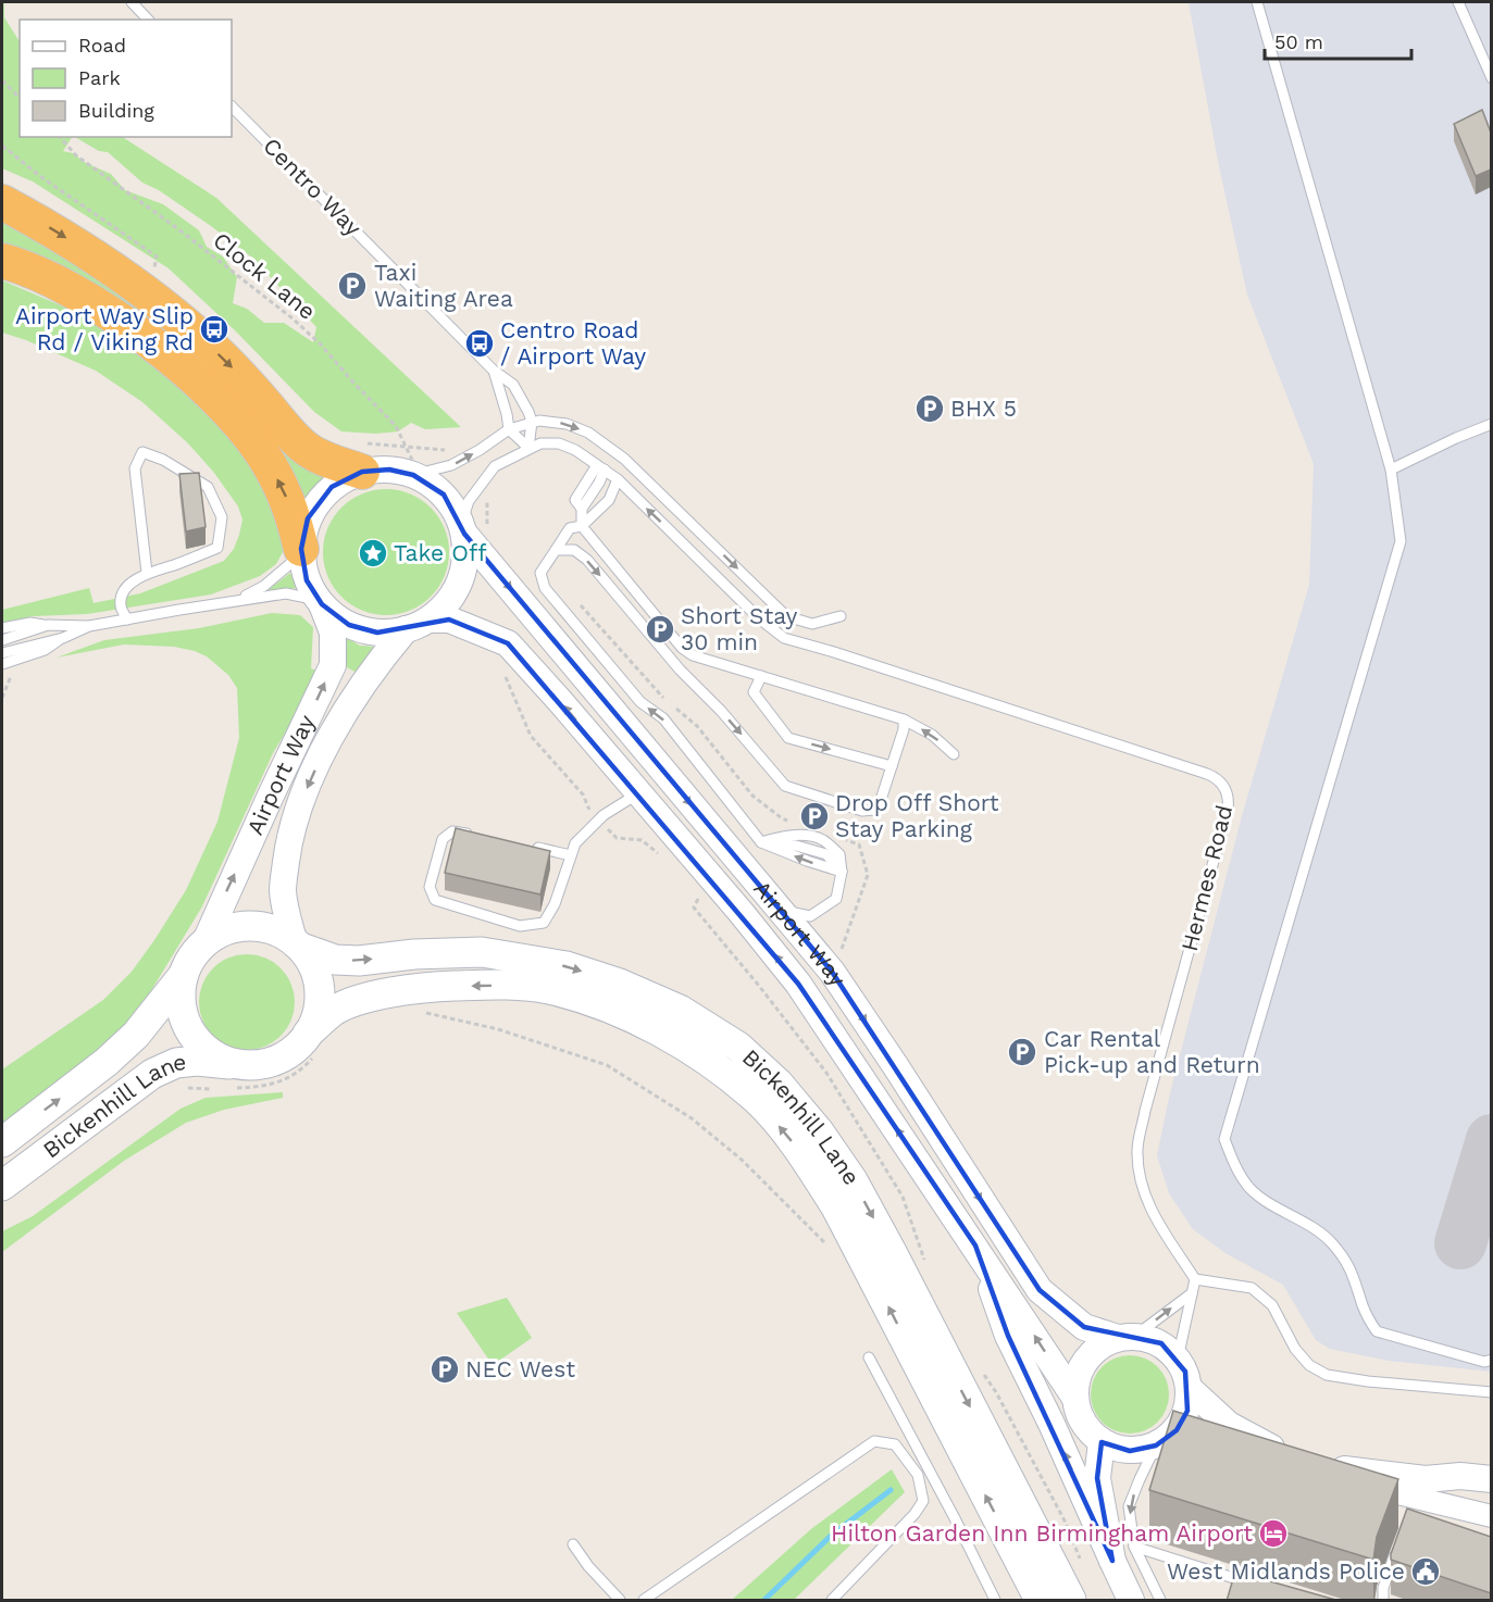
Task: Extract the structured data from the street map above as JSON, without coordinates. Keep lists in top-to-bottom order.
{
  "streets": {
    "main road": ["Bickenhill Lane"],
    "street": ["Airport Way"],
    "lane": ["Centro Way", "Hermes Road"],
    "path": ["Clock Lane"]
  },
  "crossings": [
    ["Clock Lane", "Airport Way"],
    ["Airport Way", "Bickenhill Lane"]
  ],
  "places": {
    "parking": [
      "Taxi Waiting Area",
      "BHX 5",
      "Short Stay 30 min",
      "Drop Off Short Stay Parking",
      "Car Rental Pick-up and Return",
      "NEC West"
    ],
    "bus stop": ["Airport Way Slip Rd / Viking Rd", "Centro Road / Airport Way"],
    "place": ["Take Off"],
    "hotel": ["Hilton Garden Inn Birmingham Airport"],
    "public building": ["West Midlands Police"]
  },
  "legend": ["Road", "Park", "Building"],
  "scale_bar": "50 m"
}
